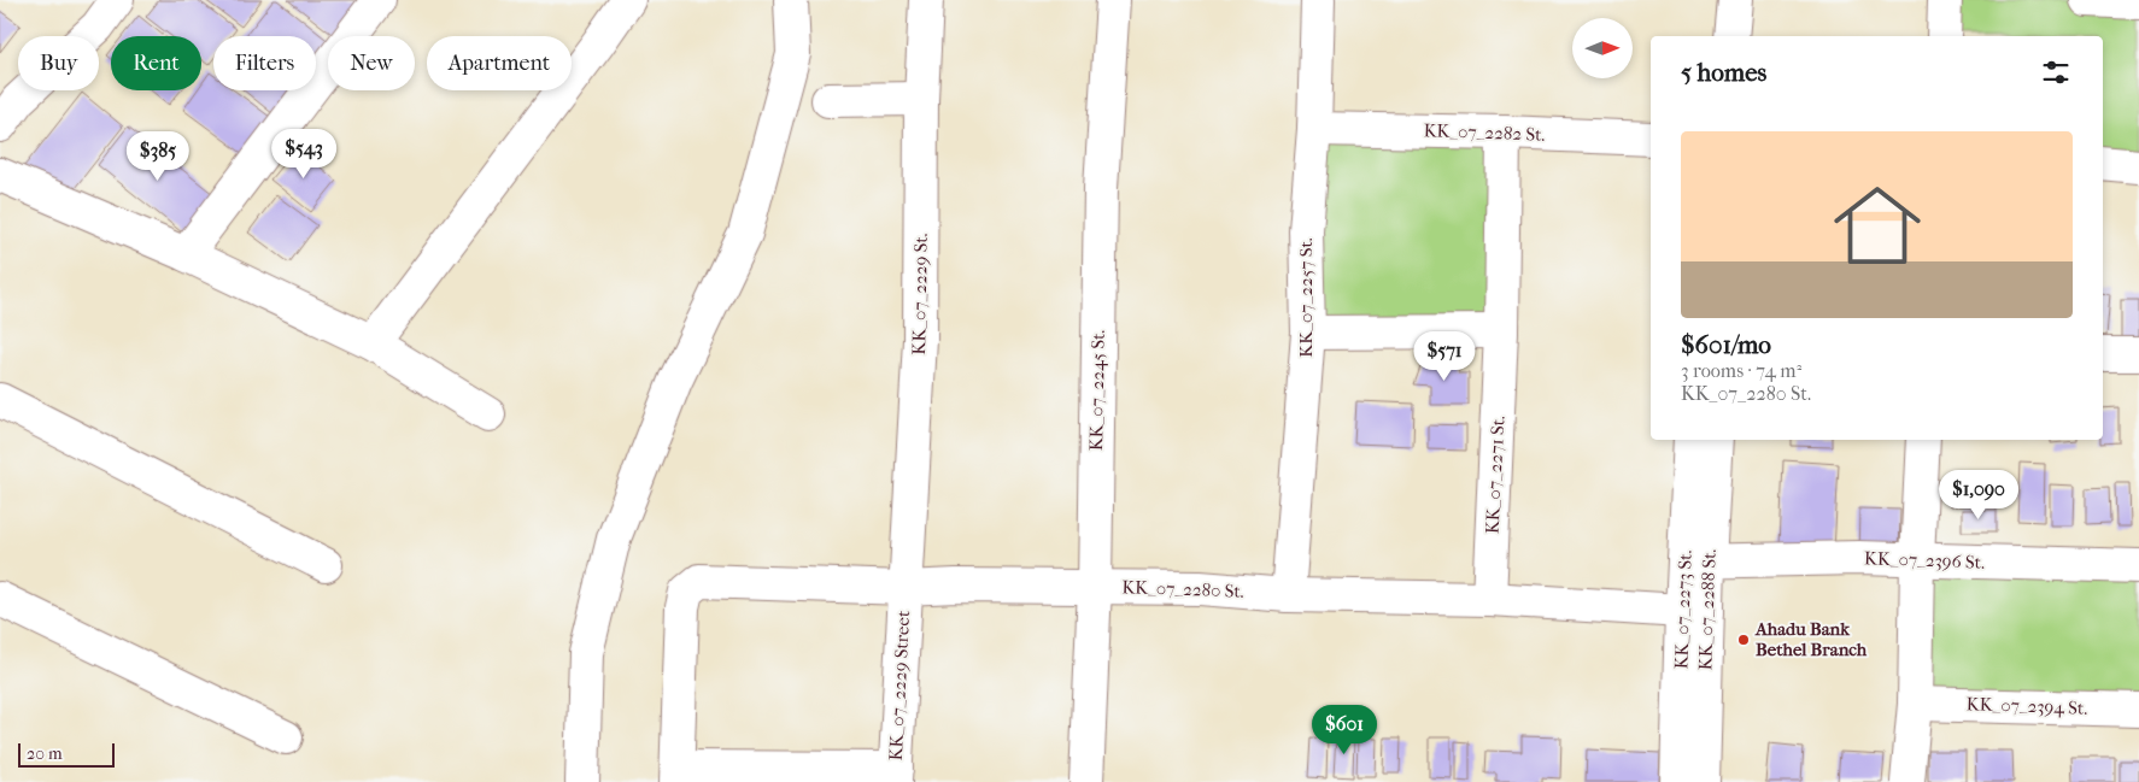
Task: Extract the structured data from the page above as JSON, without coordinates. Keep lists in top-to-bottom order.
{
  "streets": {
    "street": [
      "KK_07_2282 St.",
      "KK_07_2229 St.",
      "KK_07_2257 St.",
      "KK_07_2245 St.",
      "KK_07_2271 St.",
      "KK_07_2396 St.",
      "KK_07_2280 St.",
      "KK_07_2273 St.",
      "KK_07_2288 St.",
      "KK_07_2229 Street",
      "KK_07_2394 St."
    ]
  },
  "crossings": [
    ["KK_07_2282 St.", "KK_07_2257 St."],
    ["KK_07_2282 St.", "KK_07_2271 St."],
    ["KK_07_2229 St.", "KK_07_2280 St."],
    ["KK_07_2229 St.", "KK_07_2229 Street"],
    ["KK_07_2257 St.", "KK_07_2280 St."],
    ["KK_07_2245 St.", "KK_07_2280 St."],
    ["KK_07_2271 St.", "KK_07_2280 St."],
    ["KK_07_2396 St.", "KK_07_2273 St."],
    ["KK_07_2396 St.", "KK_07_2288 St."],
    ["KK_07_2280 St.", "KK_07_2273 St."],
    ["KK_07_2280 St.", "KK_07_2288 St."],
    ["KK_07_2280 St.", "KK_07_2229 Street"],
    ["KK_07_2273 St.", "KK_07_2288 St."]
  ],
  "places": ["Ahadu Bank Bethel Branch"],
  "scale_bar": "20 m",
  "north": "right",
  "page": {
    "chip": [
      "Buy",
      "Rent",
      "Filters",
      "New",
      "Apartment"
    ],
    "heading": "5 homes",
    "list": [
      {
        "name": "$601/mo",
        "note": "3 rooms · 74 m² · KK_07_2280 St."
      }
    ],
    "price": [
      "$543",
      "$385",
      "$571",
      "$1,090",
      "$601"
    ],
    "scale": "20 m"
  }
}
